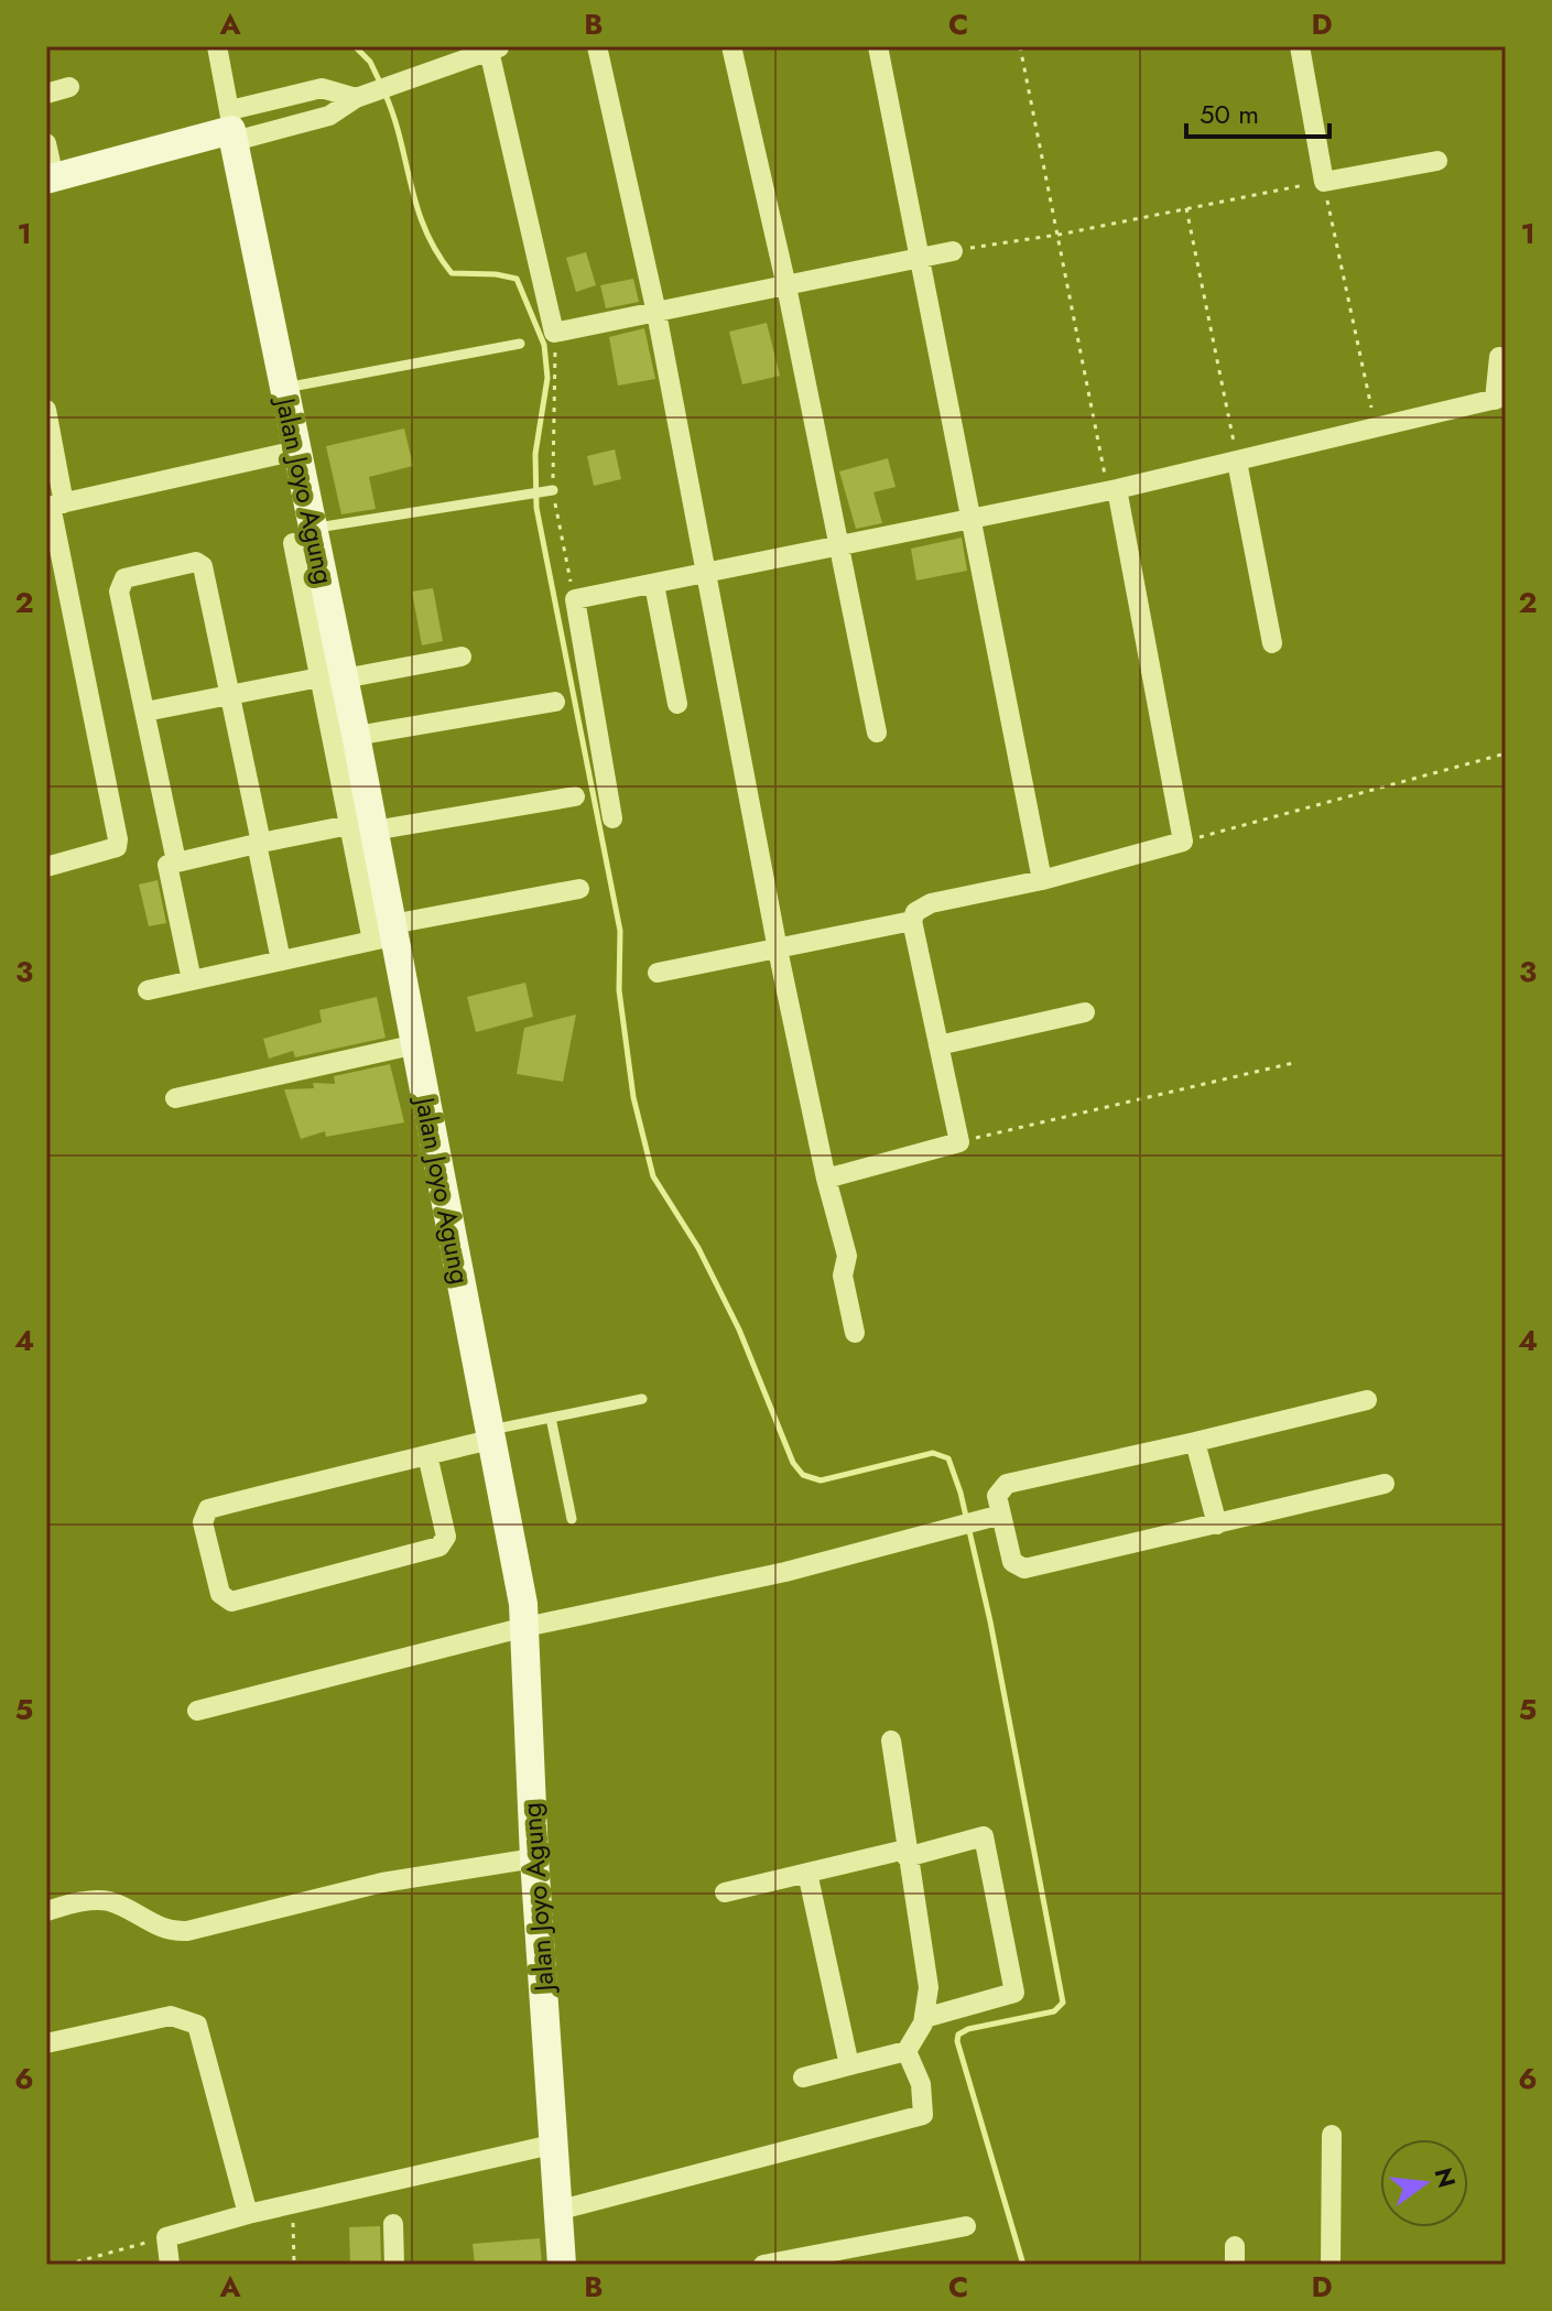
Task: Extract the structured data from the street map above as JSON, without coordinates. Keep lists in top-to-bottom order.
{
  "streets": {
    "main road": ["Jalan Joyo Agung"]
  },
  "scale_bar": "50 m",
  "north": "right",
  "grid": {
    "columns": [
      "A",
      "B",
      "C",
      "D"
    ],
    "rows": [
      "1",
      "2",
      "3",
      "4",
      "5",
      "6"
    ]
  }
}
